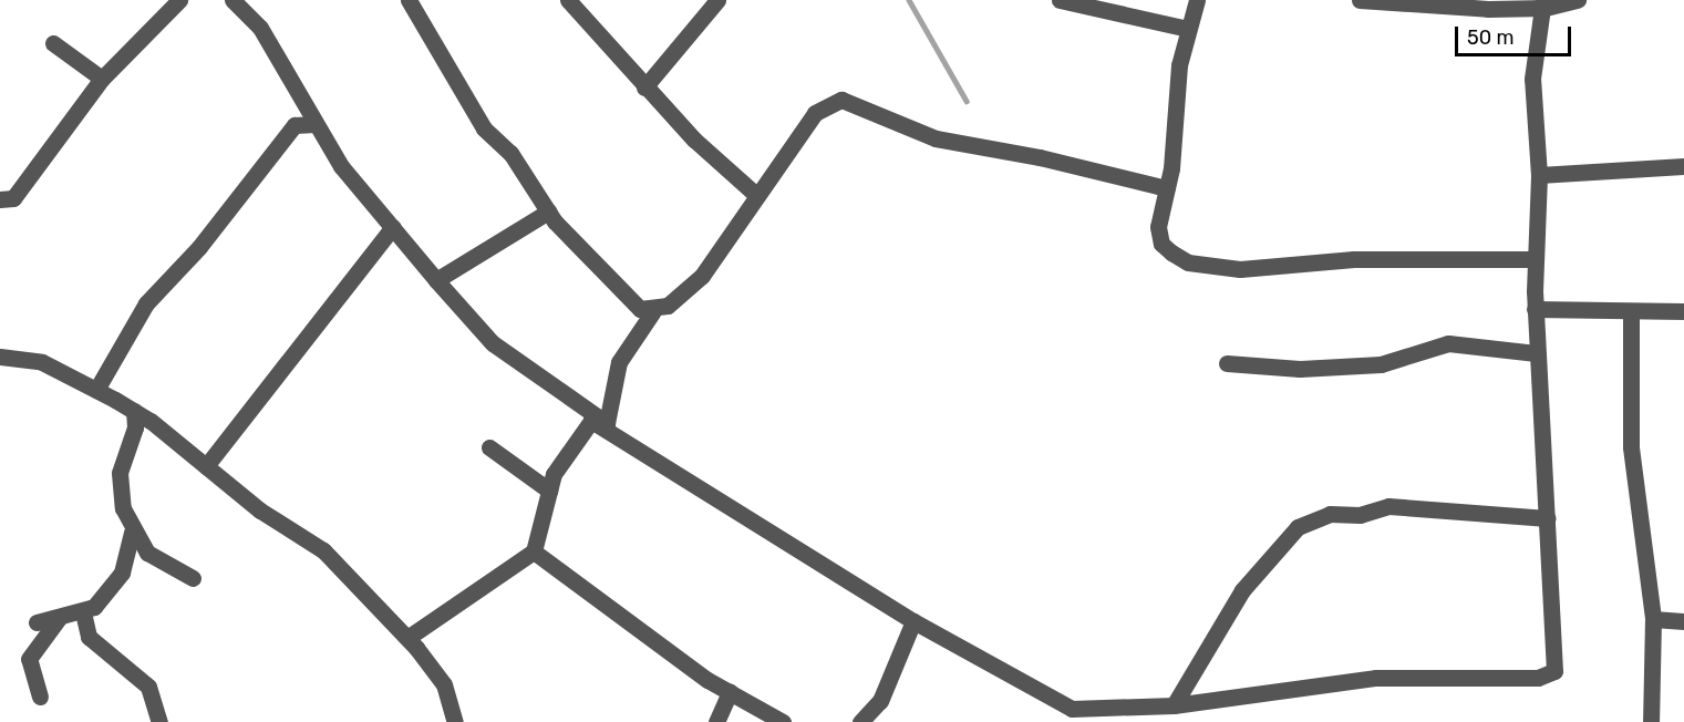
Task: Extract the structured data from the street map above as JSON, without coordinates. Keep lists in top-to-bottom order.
{
  "scale_bar": "50 m"
}
